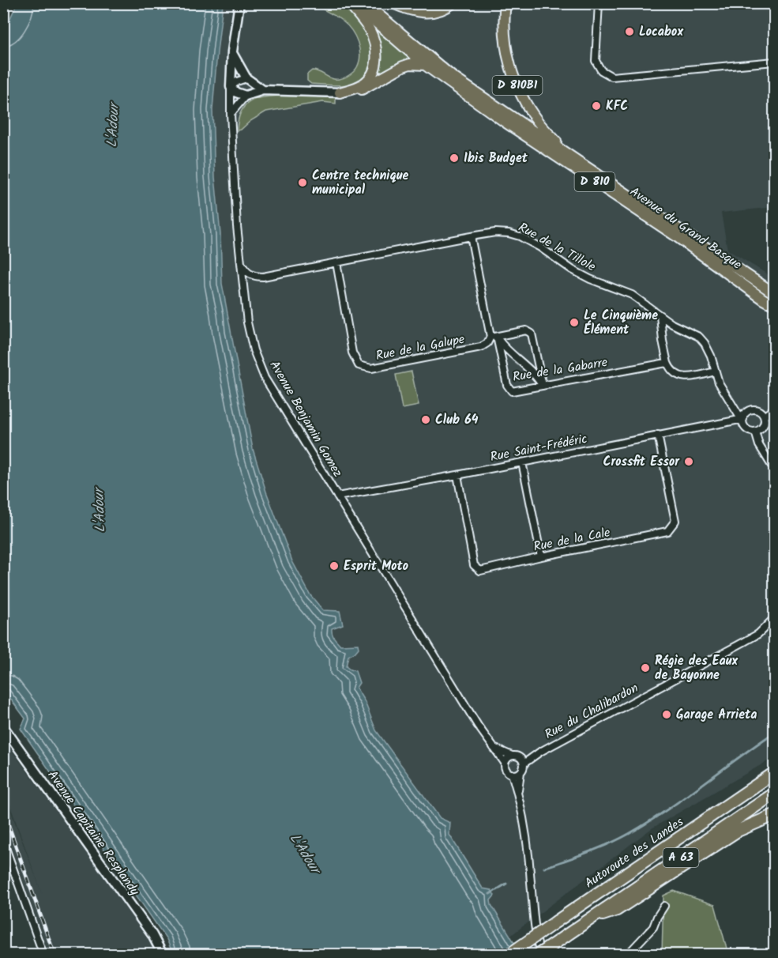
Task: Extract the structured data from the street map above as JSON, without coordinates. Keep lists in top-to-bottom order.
{
  "streets": {
    "highway": ["Autoroute des Landes", "A 63"],
    "main road": [
      "D 810B1",
      "D 810",
      "Avenue du Grand Basque",
      "Avenue Benjamin Gomez",
      "Avenue Capitaine Resplandy"
    ],
    "street": [
      "Rue de la Tillole",
      "Rue de la Galupe",
      "Rue de la Gabarre",
      "Rue Saint-Frédéric",
      "Rue de la Cale",
      "Rue du Chalibardon"
    ]
  },
  "crossings": [
    ["D 810B1", "Avenue du Grand Basque"],
    ["Rue de la Tillole", "Rue de la Galupe"],
    ["Rue de la Tillole", "Avenue Benjamin Gomez"],
    ["Rue de la Tillole", "Rue Saint-Frédéric"],
    ["Rue de la Galupe", "Rue de la Gabarre"],
    ["Avenue Benjamin Gomez", "Rue Saint-Frédéric"],
    ["Avenue Benjamin Gomez", "Rue du Chalibardon"],
    ["Rue Saint-Frédéric", "Rue de la Cale"]
  ],
  "water": ["L'Adour"],
  "places": [
    "Locabox",
    "KFC",
    "Ibis Budget",
    "Centre technique municipal",
    "Le Cinquième Élément",
    "Club 64",
    "Crossfit Essor",
    "Esprit Moto",
    "Régie des Eaux de Bayonne",
    "Garage Arrieta"
  ]
}
